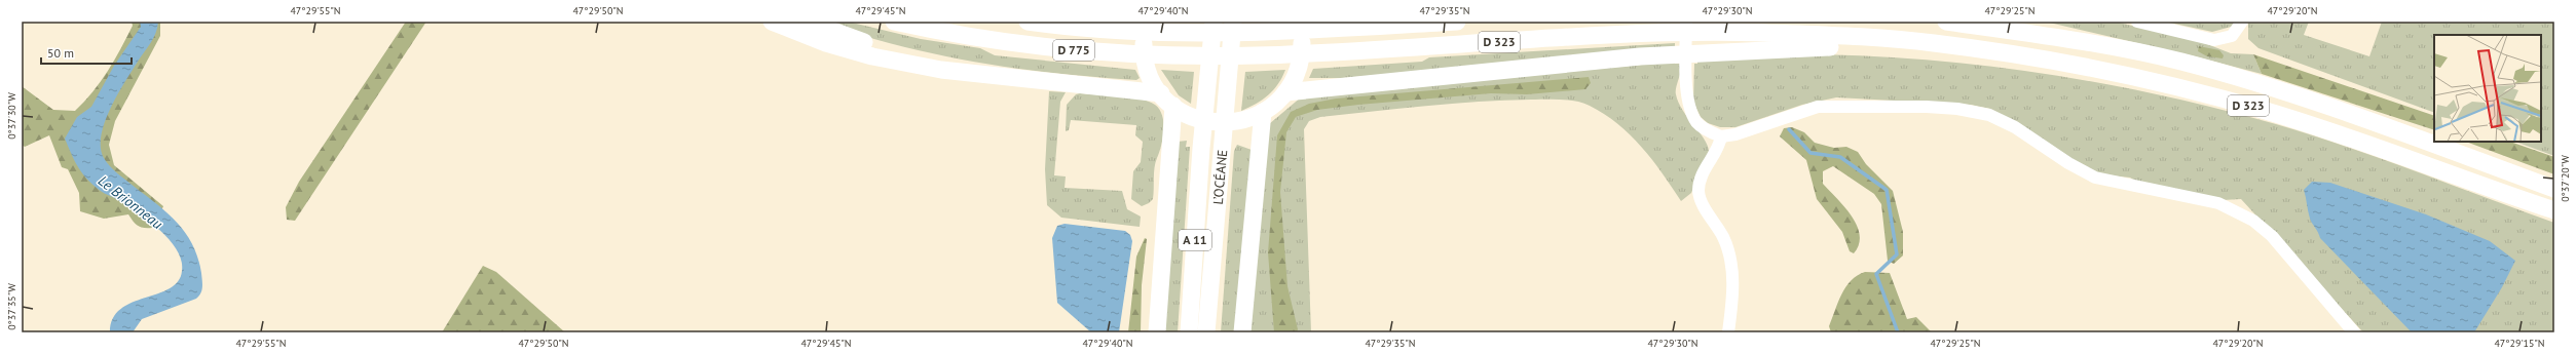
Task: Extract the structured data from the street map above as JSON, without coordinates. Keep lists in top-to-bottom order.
{
  "streets": {
    "highway": [
      "D 323",
      "D 775",
      "L’OCÉANE",
      "A 11"
    ]
  },
  "crossings": [
    ["D 323", "D 775"]
  ],
  "water": ["Le Brionneau"],
  "scale_bar": "50 m",
  "coordinates": [
    "47°29'55\"N",
    "47°29'50\"N",
    "47°29'45\"N",
    "47°29'40\"N",
    "47°29'35\"N",
    "47°29'30\"N",
    "47°29'25\"N",
    "47°29'20\"N",
    "0°37'30\"W",
    "0°37'20\"W",
    "0°37'35\"W",
    "47°29'15\"N"
  ]
}
